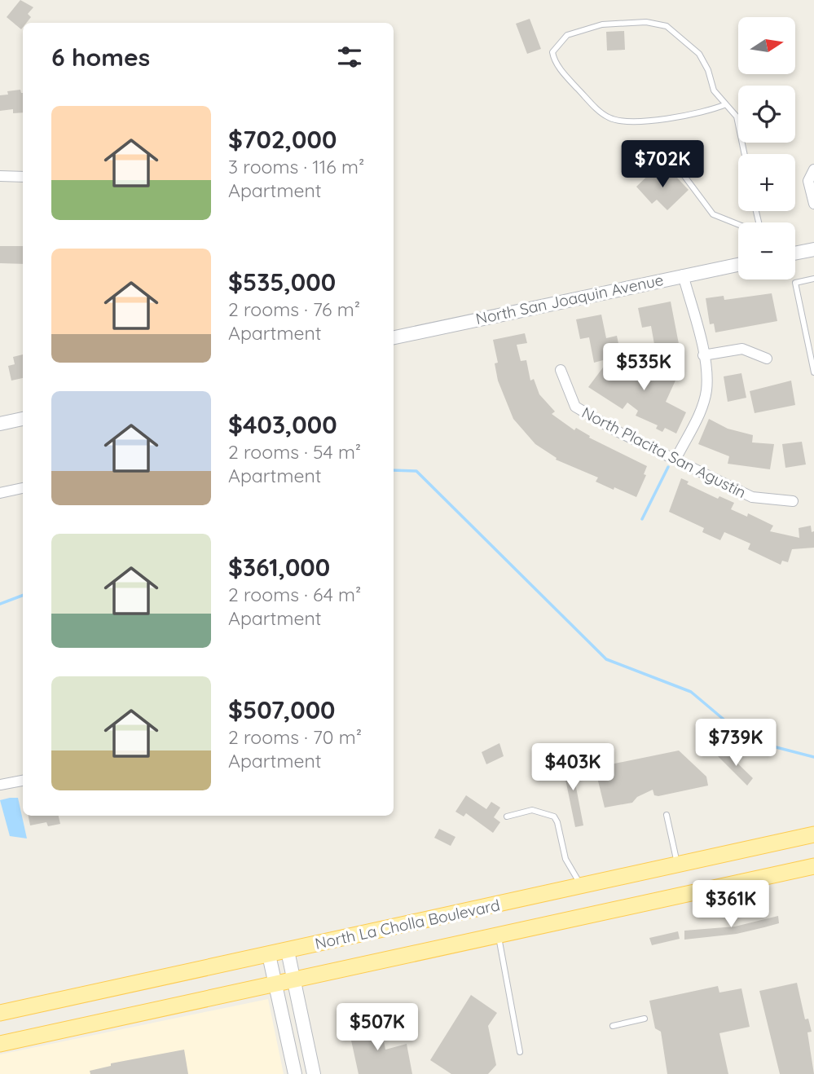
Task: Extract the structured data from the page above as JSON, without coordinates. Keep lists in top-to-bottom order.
{
  "streets": {
    "main road": ["North La Cholla Boulevard"],
    "street": ["North San Joaquin Avenue", "North Placita San Agustin"]
  },
  "north": "right",
  "page": {
    "map_buttons": ["+", "−"],
    "heading": "6 homes",
    "list": [
      {
        "name": "$702,000",
        "note": "3 rooms · 116 m² · Apartment"
      },
      {
        "name": "$535,000",
        "note": "2 rooms · 76 m² · Apartment"
      },
      {
        "name": "$403,000",
        "note": "2 rooms · 54 m² · Apartment"
      },
      {
        "name": "$361,000",
        "note": "2 rooms · 64 m² · Apartment"
      },
      {
        "name": "$507,000",
        "note": "2 rooms · 70 m² · Apartment"
      }
    ],
    "price": [
      "$702K",
      "$535K",
      "$739K",
      "$403K",
      "$361K",
      "$507K"
    ]
  }
}
